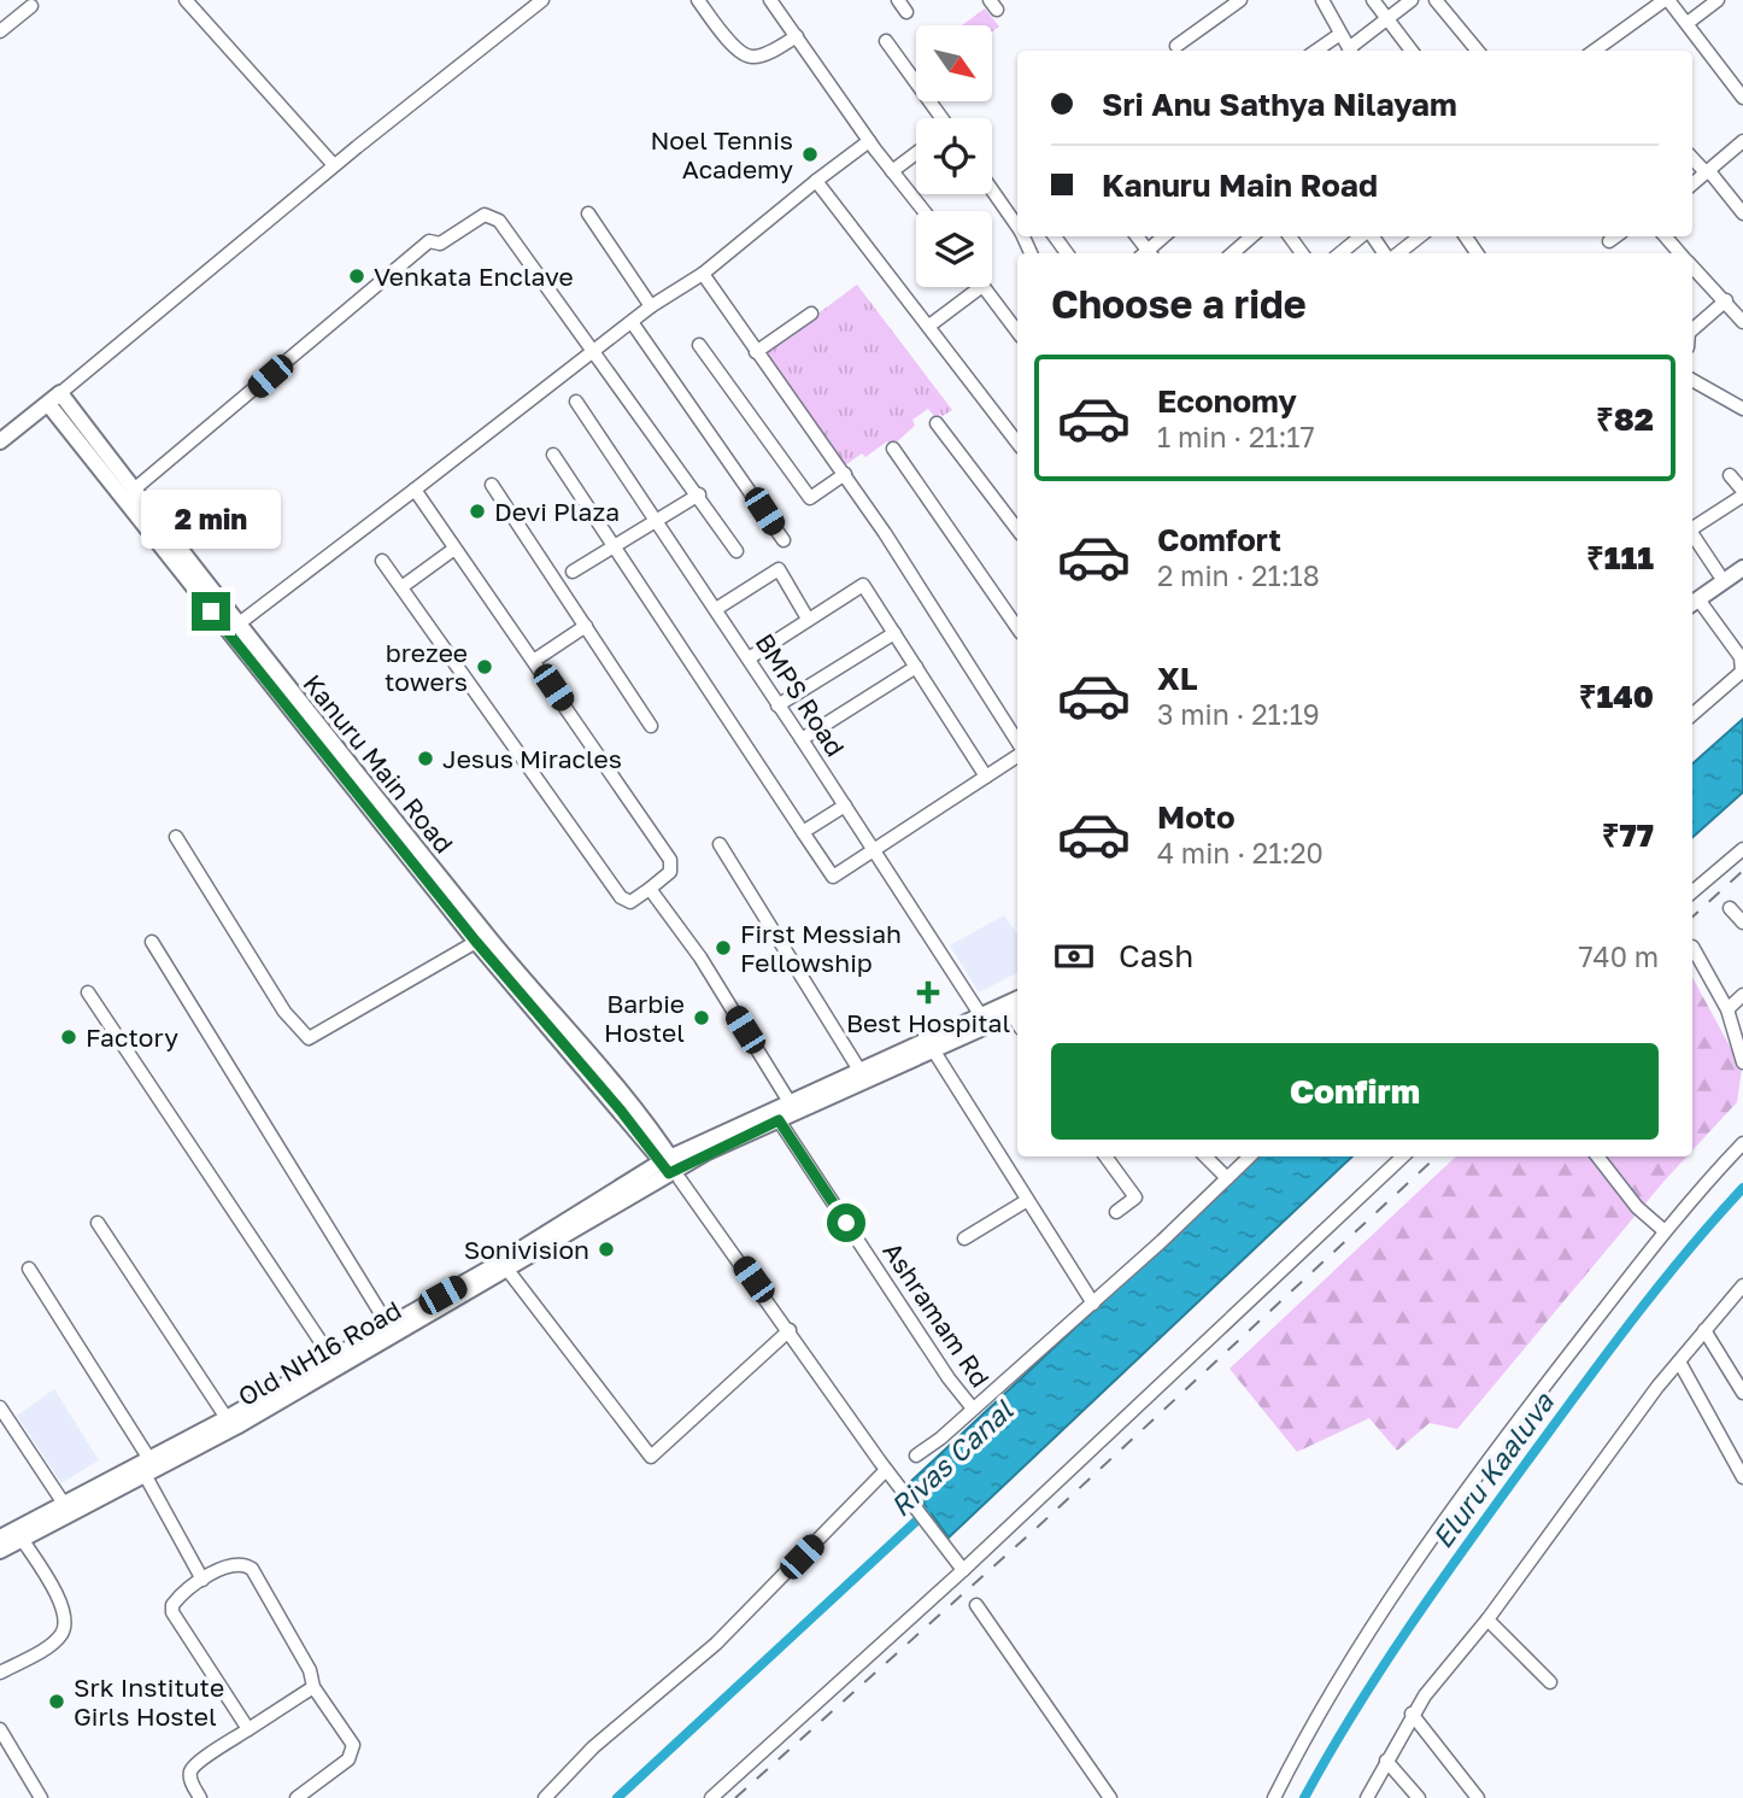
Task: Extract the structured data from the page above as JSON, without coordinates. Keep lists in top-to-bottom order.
{
  "streets": {
    "main road": ["Kanuru Main Road", "Old NH16 Road"],
    "street": ["BMPS Road", "Ashramam Rd"]
  },
  "crossings": [
    ["BMPS Road", "Old NH16 Road"],
    ["Kanuru Main Road", "Old NH16 Road"],
    ["Ashramam Rd", "Old NH16 Road"]
  ],
  "water": ["Rivas Canal", "Eluru Kaaluva"],
  "places": {
    "other": [
      "Noel Tennis Academy",
      "Venkata Enclave",
      "Devi Plaza",
      "brezee towers",
      "Jesus Miracles",
      "First Messiah Fellowship",
      "Barbie Hostel",
      "Factory",
      "Sonivision",
      "Srk Institute Girls Hostel"
    ],
    "health": ["Best Hospital"]
  },
  "north": "bottom right",
  "page": {
    "banner": ["Sri Anu Sathya Nilayam", "Kanuru Main Road"],
    "heading": "Choose a ride",
    "list": [
      {
        "name": "Economy",
        "note": "1 min · 21:17",
        "value": "₹82"
      },
      {
        "name": "Comfort",
        "note": "2 min · 21:18",
        "value": "₹111"
      },
      {
        "name": "XL",
        "note": "3 min · 21:19",
        "value": "₹140"
      },
      {
        "name": "Moto",
        "note": "4 min · 21:20",
        "value": "₹77"
      }
    ],
    "bubble": "2 min",
    "pay": ["Cash", "740 m"],
    "buttons": "Confirm"
  }
}
